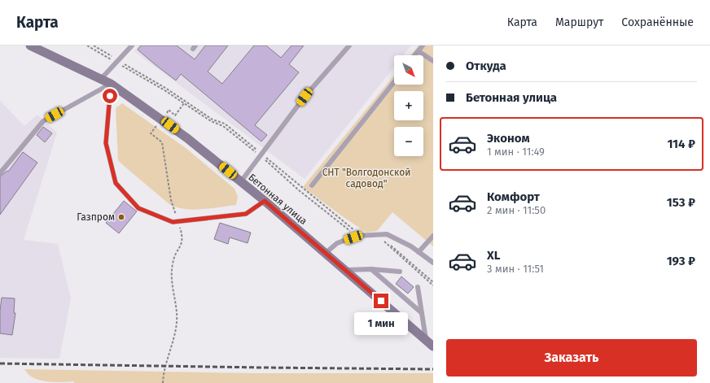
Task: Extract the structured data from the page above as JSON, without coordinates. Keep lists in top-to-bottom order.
{
  "streets": {
    "main road": ["Бетонная улица"]
  },
  "parks": ["СНТ \"Волгодонской садовод\""],
  "places": ["Газпром"],
  "north": "bottom right",
  "page": {
    "header": "Карта",
    "nav": ["Карта", "Маршрут", "Сохранённые"],
    "banner": ["Откуда", "Бетонная улица"],
    "map_buttons": ["+", "−"],
    "list": [
      {
        "name": "Эконом",
        "note": "1 мин · 11:49",
        "value": "114 ₽"
      },
      {
        "name": "Комфорт",
        "note": "2 мин · 11:50",
        "value": "153 ₽"
      },
      {
        "name": "XL",
        "note": "3 мин · 11:51",
        "value": "193 ₽"
      }
    ],
    "bubble": "1 мин",
    "buttons": "Заказать"
  }
}
